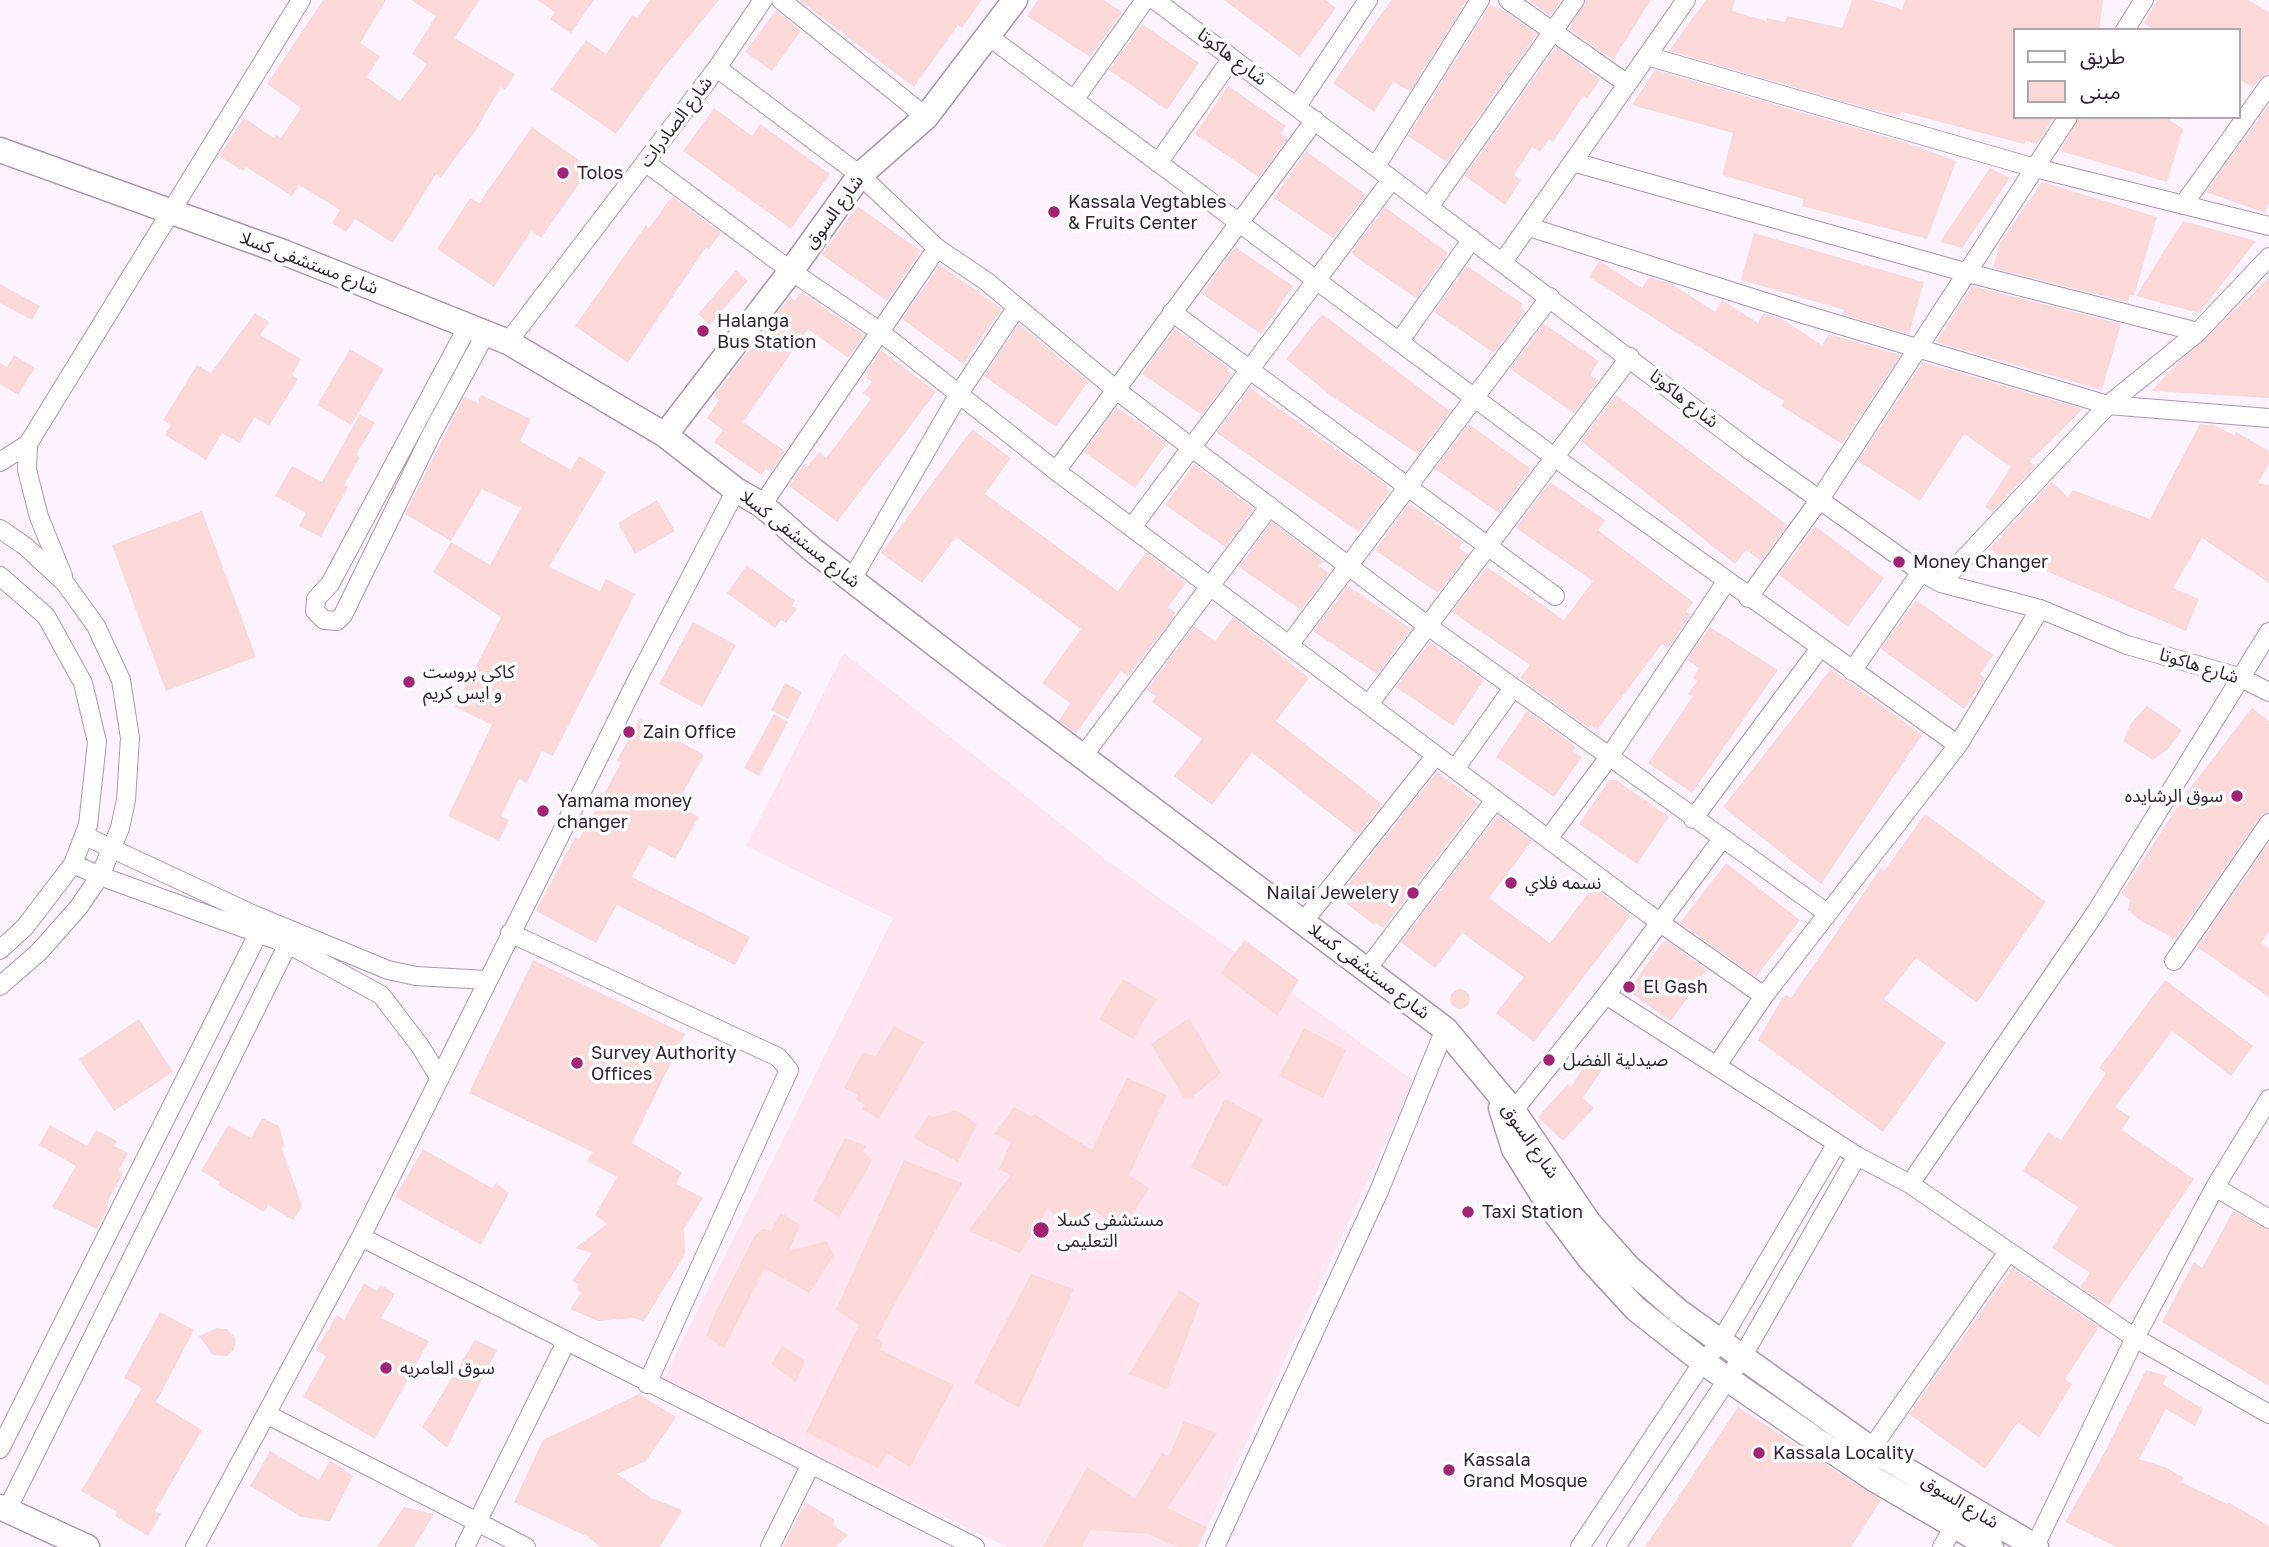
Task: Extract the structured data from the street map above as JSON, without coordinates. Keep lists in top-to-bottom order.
{
  "streets": {
    "main road": ["شارع السوق", "شارع مستشفى كسلا"],
    "street": ["شارع هاكوتا", "شارع الصادرات"]
  },
  "crossings": [
    ["شارع الصادرات", "شارع مستشفى كسلا"],
    ["شارع السوق", "شارع مستشفى كسلا"]
  ],
  "places": [
    "Tolos",
    "Kassala Vegtables & Fruits Center",
    "Halanga Bus Station",
    "Money Changer",
    "كاكي بروست و ايس كريم",
    "Zain Office",
    "سوق الرشايده",
    "Yamama money changer",
    "نسمه فلاي",
    "Nailai Jewelery",
    "El Gash",
    "صيدلية الفضل",
    "Survey Authority Offices",
    "Taxi Station",
    "مستشفى كسلا التعليمى",
    "سوق العامريه",
    "Kassala Locality",
    "Kassala Grand Mosque"
  ],
  "legend": ["طريق", "مبنى"]
}
